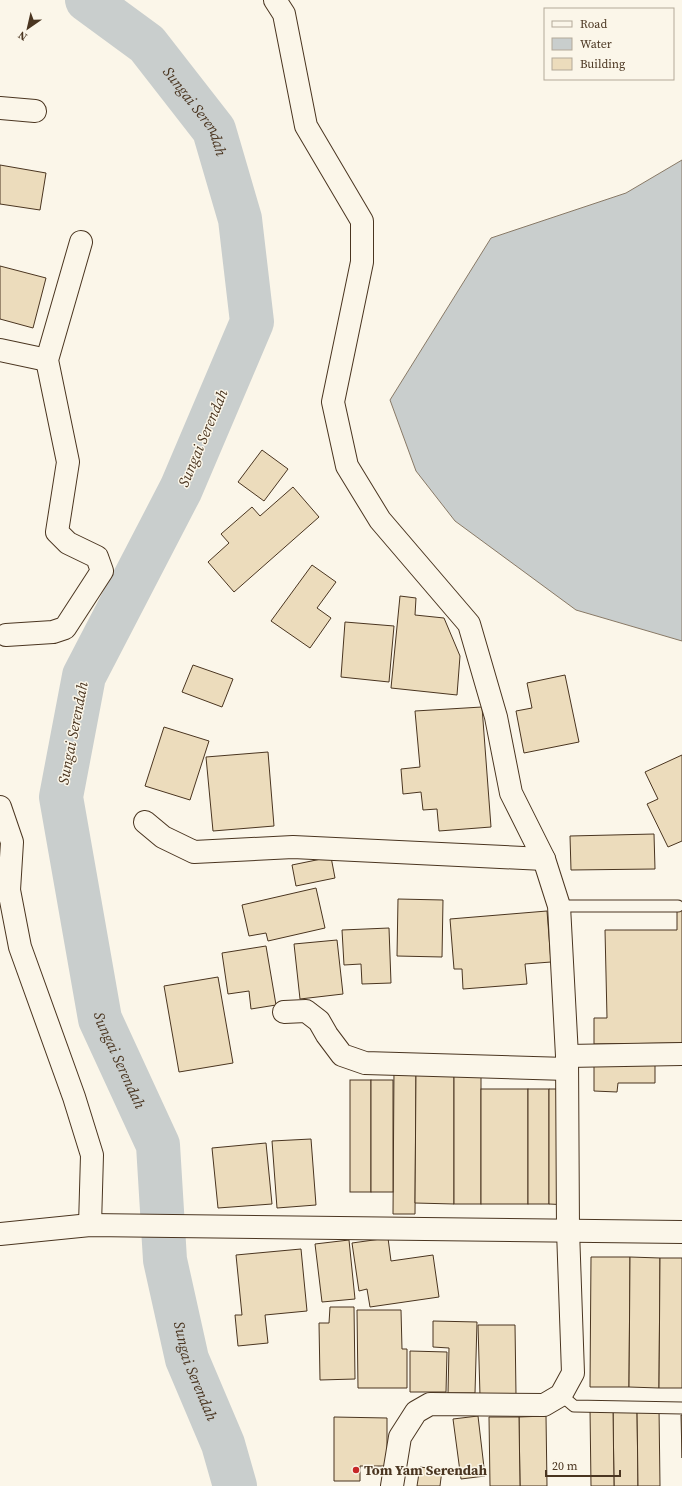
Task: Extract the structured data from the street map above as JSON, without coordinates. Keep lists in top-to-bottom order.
{
  "water": ["Sungai Serendah"],
  "places": ["Tom Yam Serendah"],
  "legend": ["Road", "Water", "Building"],
  "scale_bar": "20 m",
  "north": "bottom left"
}
